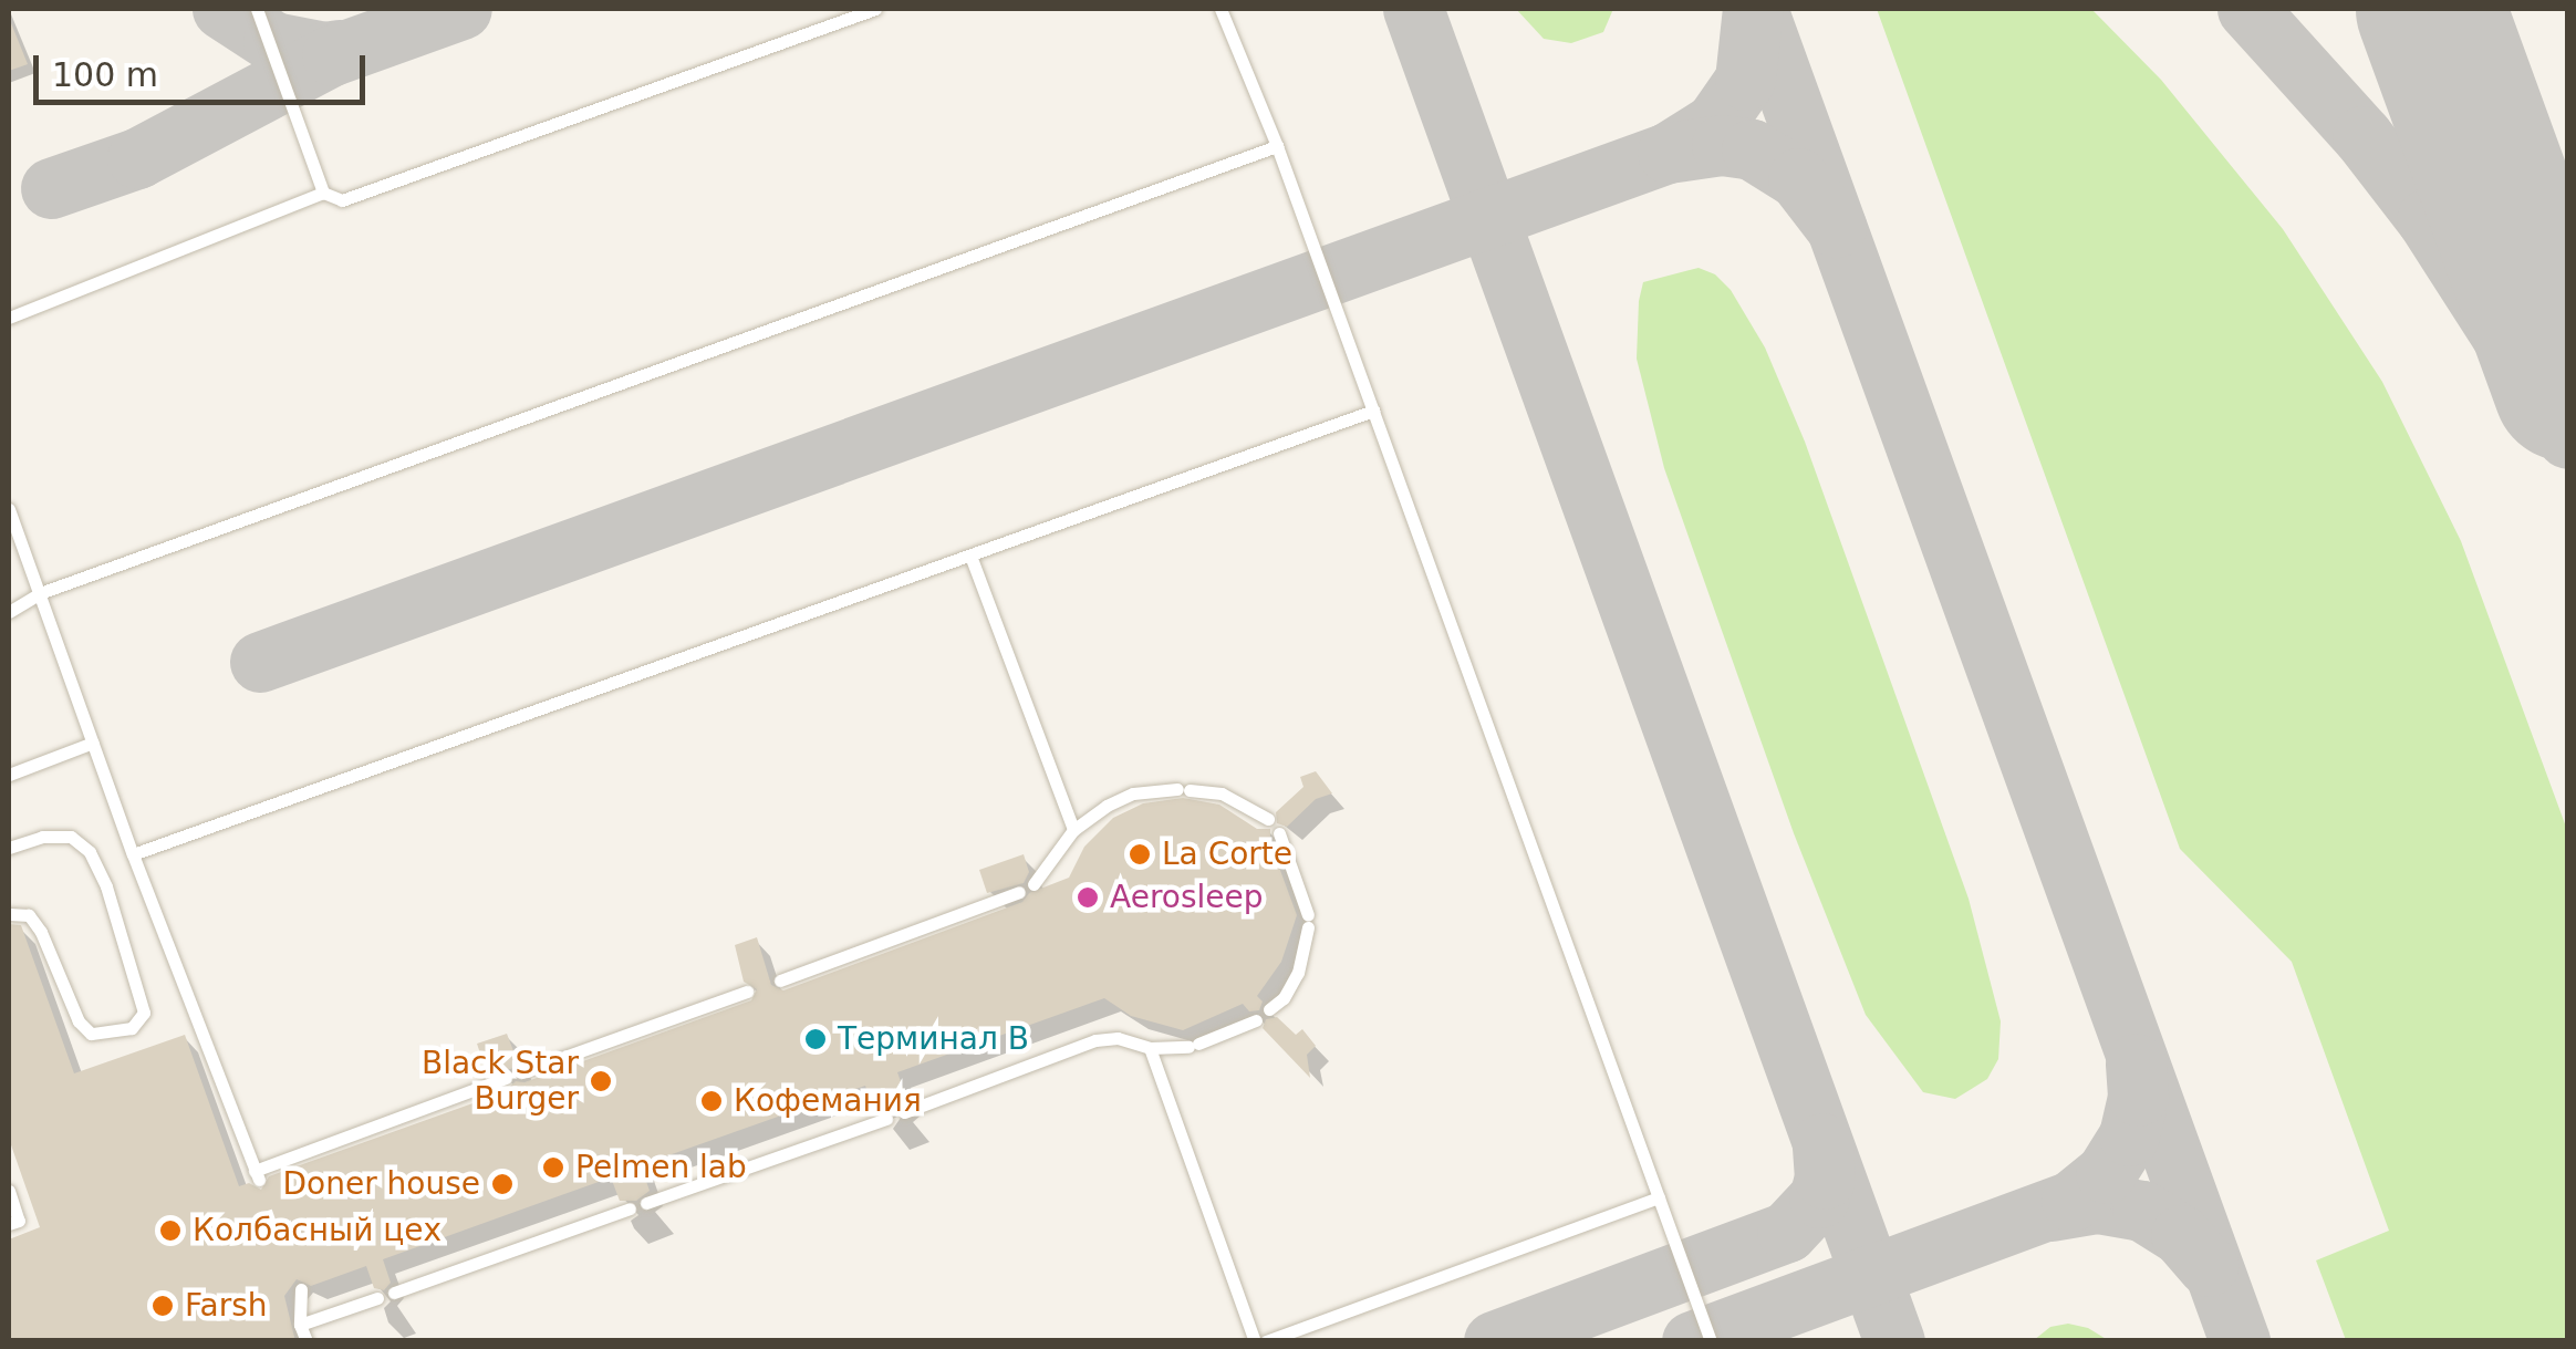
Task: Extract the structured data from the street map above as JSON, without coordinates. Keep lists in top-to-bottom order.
{
  "places": [
    "La Corte",
    "Aerosleep",
    "Терминал B",
    "Black Star Burger",
    "Кофемания",
    "Pelmen lab",
    "Doner house",
    "Колбасный цех",
    "Farsh"
  ],
  "scale_bar": "100 m"
}
